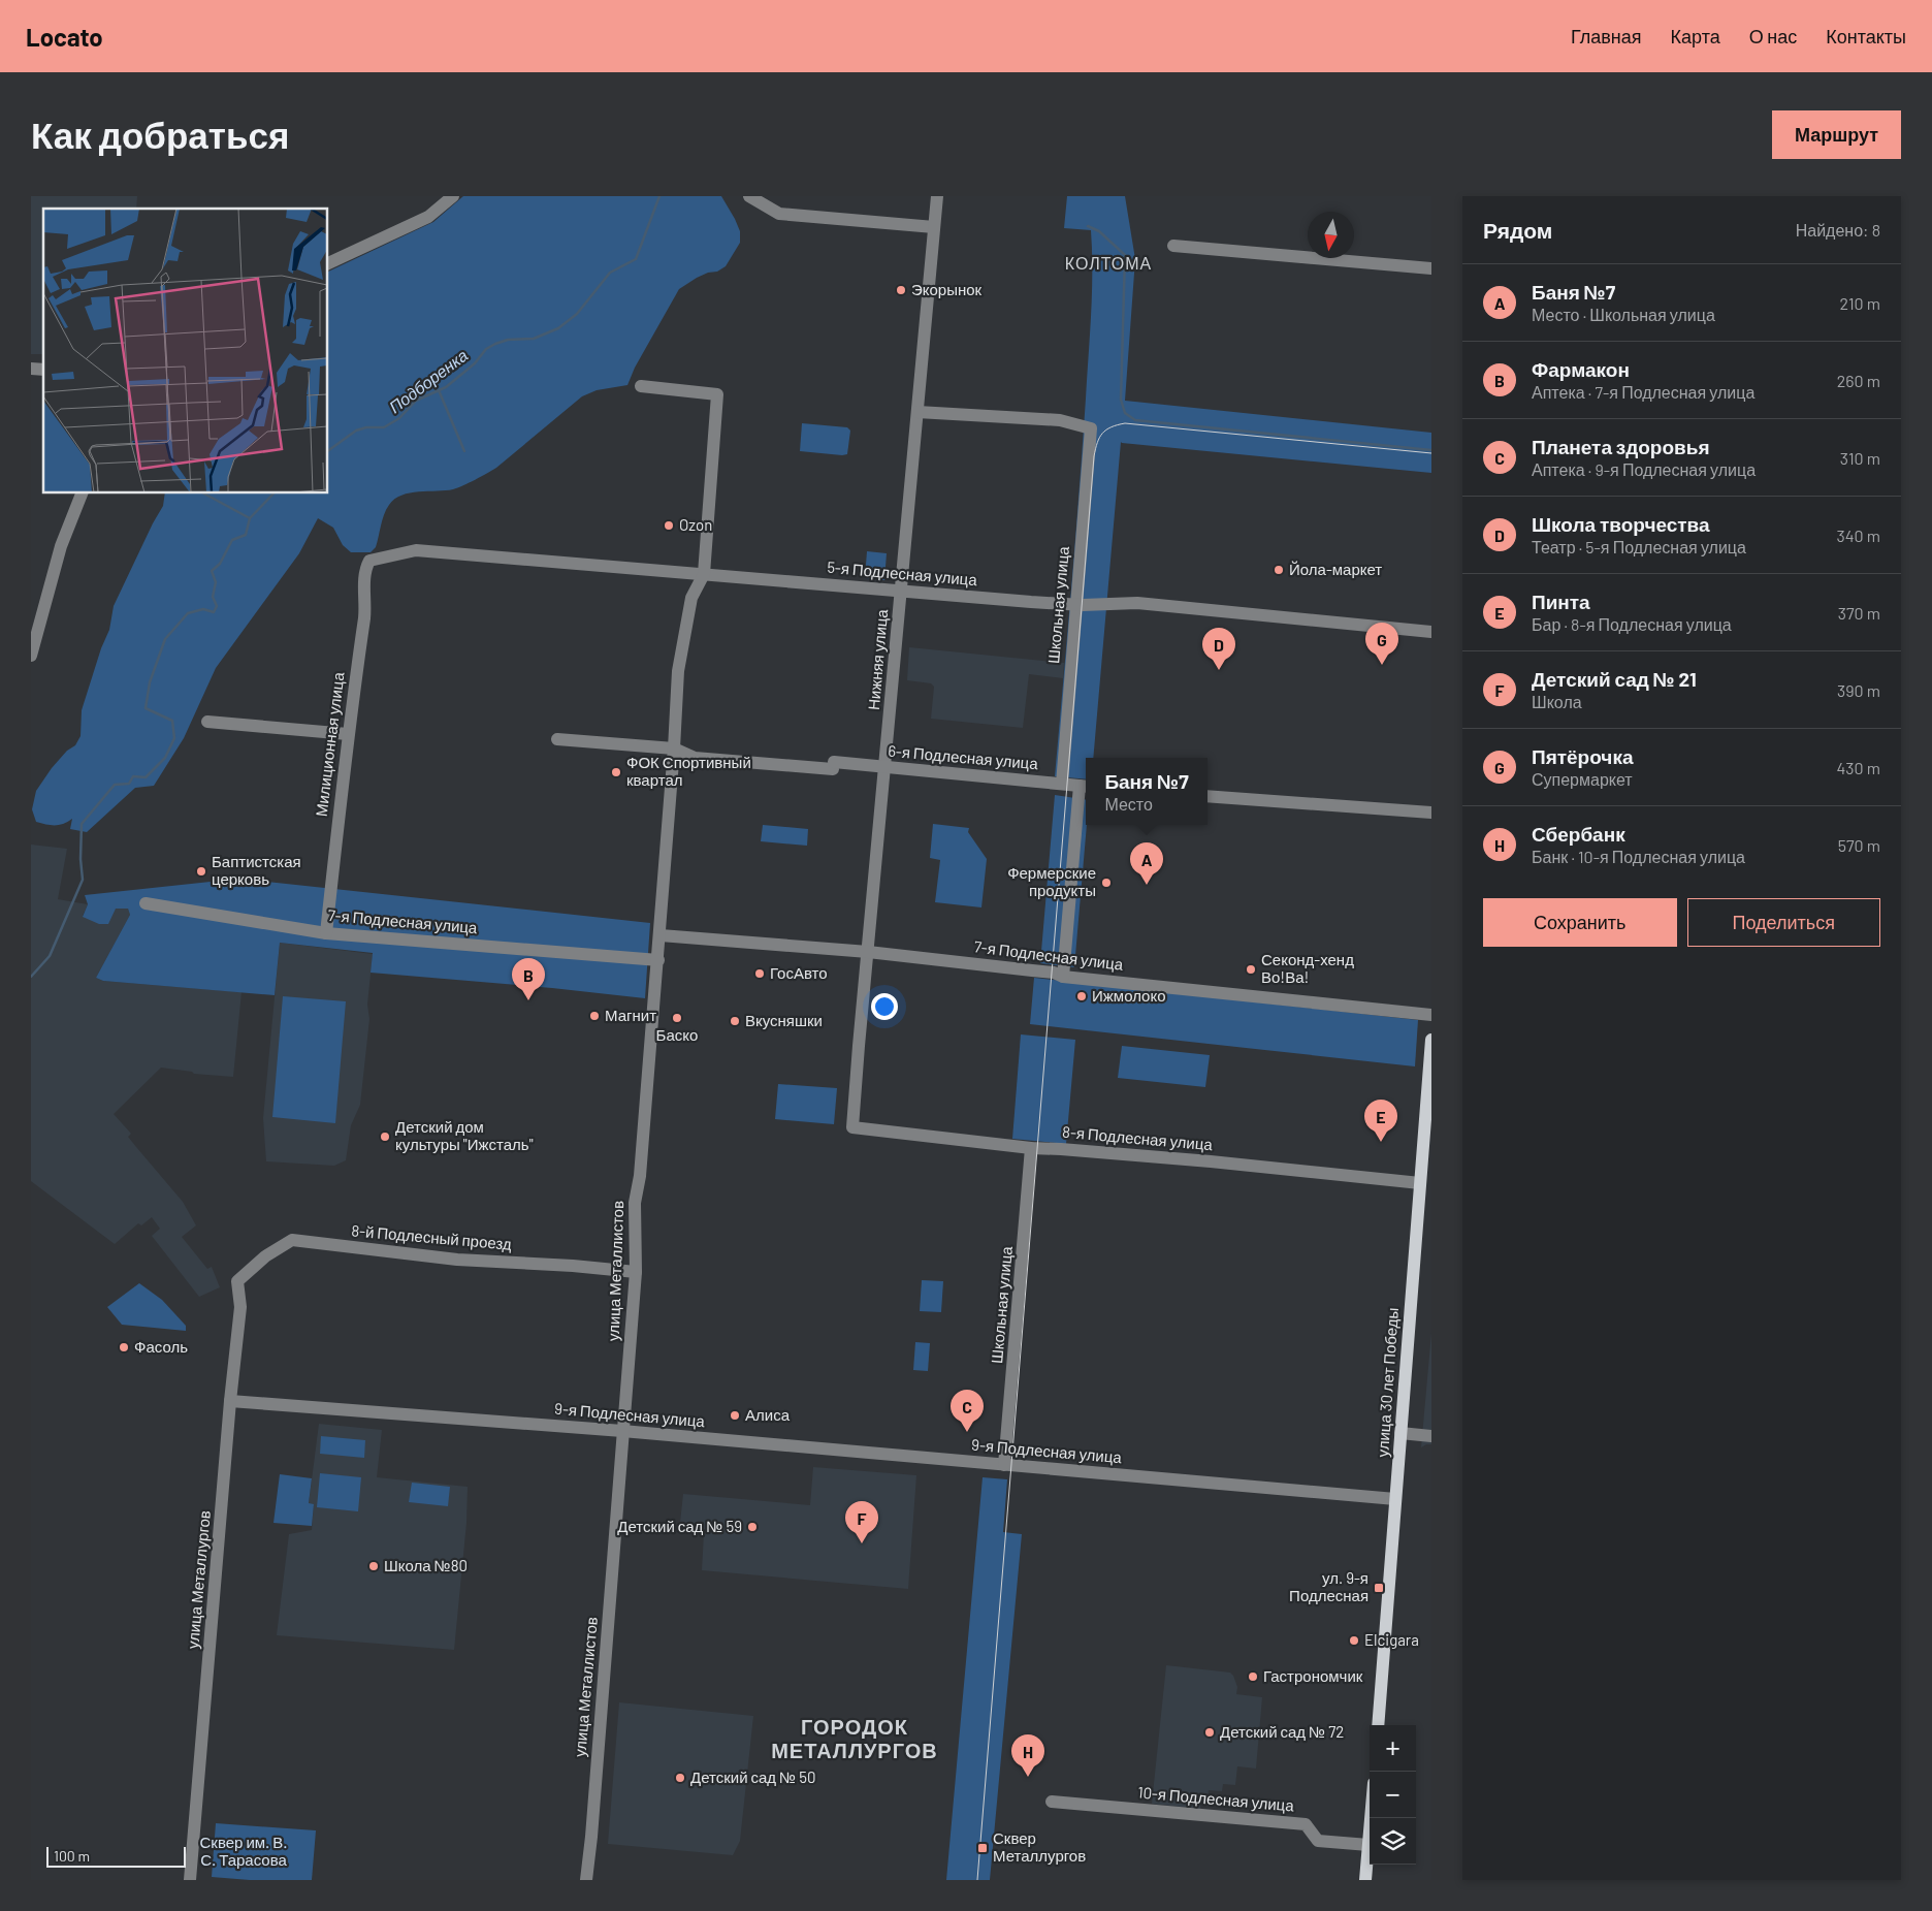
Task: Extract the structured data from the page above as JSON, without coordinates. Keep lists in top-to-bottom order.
{
  "streets": {
    "main road": ["улица 30 лет Победы"],
    "street": [
      "5-я Подлесная улица",
      "Школьная улица",
      "Нижняя улица",
      "Милиционная улица",
      "6-я Подлесная улица",
      "7-я Подлесная улица",
      "8-я Подлесная улица",
      "8-й Подлесный проезд",
      "улица Металлистов",
      "9-я Подлесная улица",
      "улица Металлургов",
      "10-я Подлесная улица"
    ]
  },
  "crossings": [
    ["5-я Подлесная улица", "Школьная улица"],
    ["5-я Подлесная улица", "Нижняя улица"],
    ["5-я Подлесная улица", "Милиционная улица"],
    ["5-я Подлесная улица", "улица Металлистов"],
    ["Школьная улица", "Нижняя улица"],
    ["Школьная улица", "6-я Подлесная улица"],
    ["Школьная улица", "8-я Подлесная улица"],
    ["Школьная улица", "9-я Подлесная улица"],
    ["Нижняя улица", "6-я Подлесная улица"],
    ["Нижняя улица", "7-я Подлесная улица"],
    ["Нижняя улица", "8-я Подлесная улица"],
    ["Милиционная улица", "7-я Подлесная улица"],
    ["6-я Подлесная улица", "улица Металлистов"],
    ["7-я Подлесная улица", "улица Металлистов"],
    ["8-я Подлесная улица", "улица 30 лет Победы"],
    ["8-й Подлесный проезд", "улица Металлистов"],
    ["8-й Подлесный проезд", "улица Металлургов"],
    ["улица Металлистов", "9-я Подлесная улица"],
    ["улица 30 лет Победы", "9-я Подлесная улица"],
    ["9-я Подлесная улица", "улица Металлургов"]
  ],
  "districts": ["КОЛТОМА", "ГОРОДОК МЕТАЛЛУРГОВ"],
  "water": ["Подборенка"],
  "parks": ["Сквер им. В. С. Тарасова"],
  "places": {
    "other": [
      "Экорынок",
      "Ozon",
      "Йола-маркет",
      "ФОК Спортивный квартал",
      "Баптистская церковь",
      "Фермерские продукты",
      "Секонд-хенд Во!Ва!",
      "ГосАвто",
      "Ижмолоко",
      "Магнит",
      "Баско",
      "Вкусняшки",
      "Детский дом культуры \"Ижсталь\"",
      "Фасоль",
      "Алиса",
      "Детский сад № 59",
      "Школа №80",
      "Elcigara",
      "Гастрономчик",
      "Детский сад № 72",
      "Детский сад № 50"
    ],
    "transit": ["ул. 9-я Подлесная", "Сквер Металлургов"]
  },
  "scale_bar": "100 m",
  "north": "bottom",
  "page": {
    "header": "Locato",
    "nav": [
      "Главная",
      "Карта",
      "О нас",
      "Контакты"
    ],
    "buttons": [
      "Маршрут",
      ["Сохранить", "Поделиться"]
    ],
    "title": "Как добраться",
    "heading": ["Рядом", "Найдено: 8"],
    "list": [
      {
        "mark": "A",
        "name": "Баня №7",
        "note": "Место · Школьная улица",
        "value": "210 m"
      },
      {
        "mark": "B",
        "name": "Фармакон",
        "note": "Аптека · 7-я Подлесная улица",
        "value": "260 m"
      },
      {
        "mark": "C",
        "name": "Планета здоровья",
        "note": "Аптека · 9-я Подлесная улица",
        "value": "310 m"
      },
      {
        "mark": "D",
        "name": "Школа творчества",
        "note": "Театр · 5-я Подлесная улица",
        "value": "340 m"
      },
      {
        "mark": "E",
        "name": "Пинта",
        "note": "Бар · 8-я Подлесная улица",
        "value": "370 m"
      },
      {
        "mark": "F",
        "name": "Детский сад № 21",
        "note": "Школа",
        "value": "390 m"
      },
      {
        "mark": "G",
        "name": "Пятёрочка",
        "note": "Супермаркет",
        "value": "430 m"
      },
      {
        "mark": "H",
        "name": "Сбербанк",
        "note": "Банк · 10-я Подлесная улица",
        "value": "570 m"
      }
    ],
    "pins": [
      "G",
      "D",
      "A",
      "B",
      "E",
      "C",
      "F",
      "H"
    ],
    "popup": ["Баня №7", "Место"],
    "map_buttons": ["+", "−"],
    "scale": "100 m"
  }
}
